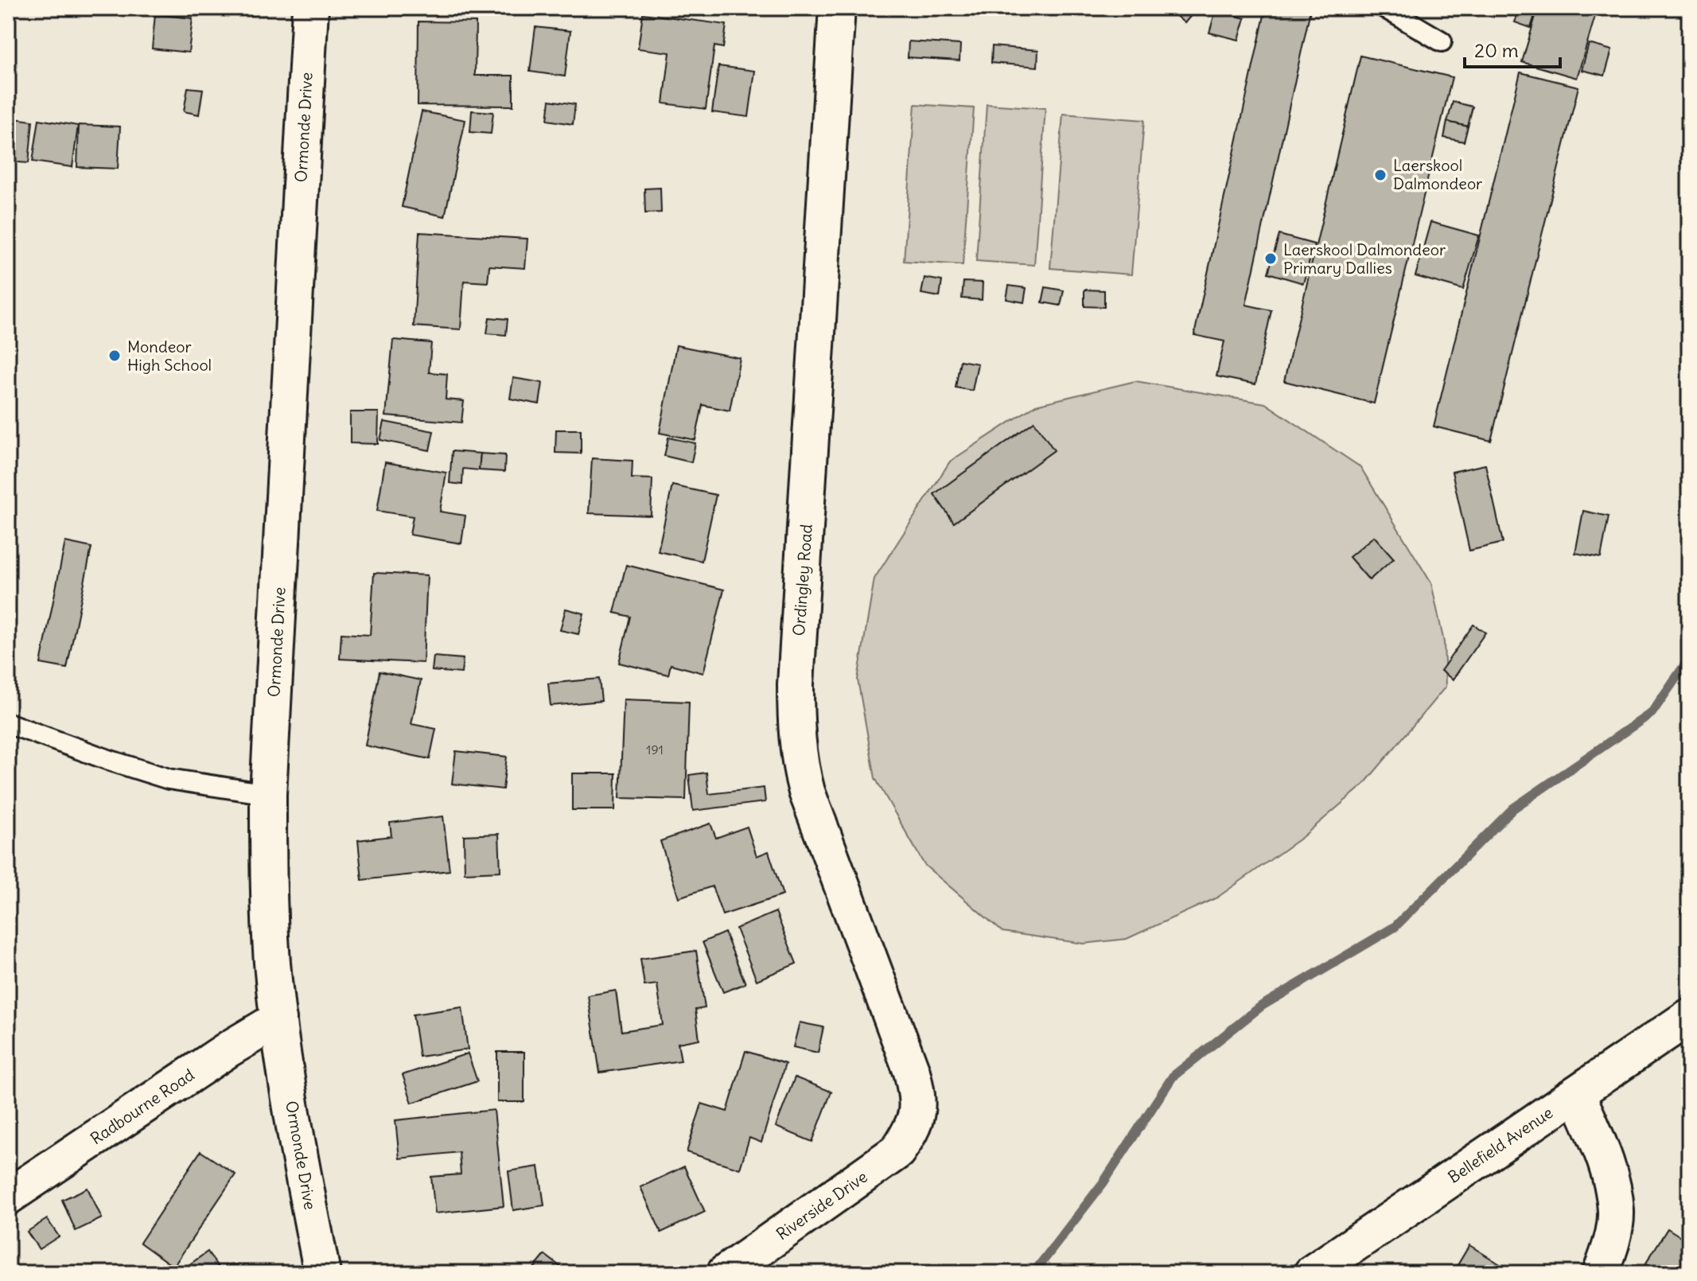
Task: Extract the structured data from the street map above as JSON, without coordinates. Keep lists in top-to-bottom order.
{
  "streets": {
    "street": [
      "Ormonde Drive",
      "Ordingley Road",
      "Radbourne Road",
      "Bellefield Avenue",
      "Riverside Drive"
    ]
  },
  "crossings": [
    ["Ormonde Drive", "Radbourne Road"],
    ["Ordingley Road", "Riverside Drive"]
  ],
  "places": ["Laerskool Dalmondeor", "Laerskool Dalmondeor Primary Dallies", "Mondeor High School"],
  "house_numbers": ["191"],
  "scale_bar": "20 m"
}
